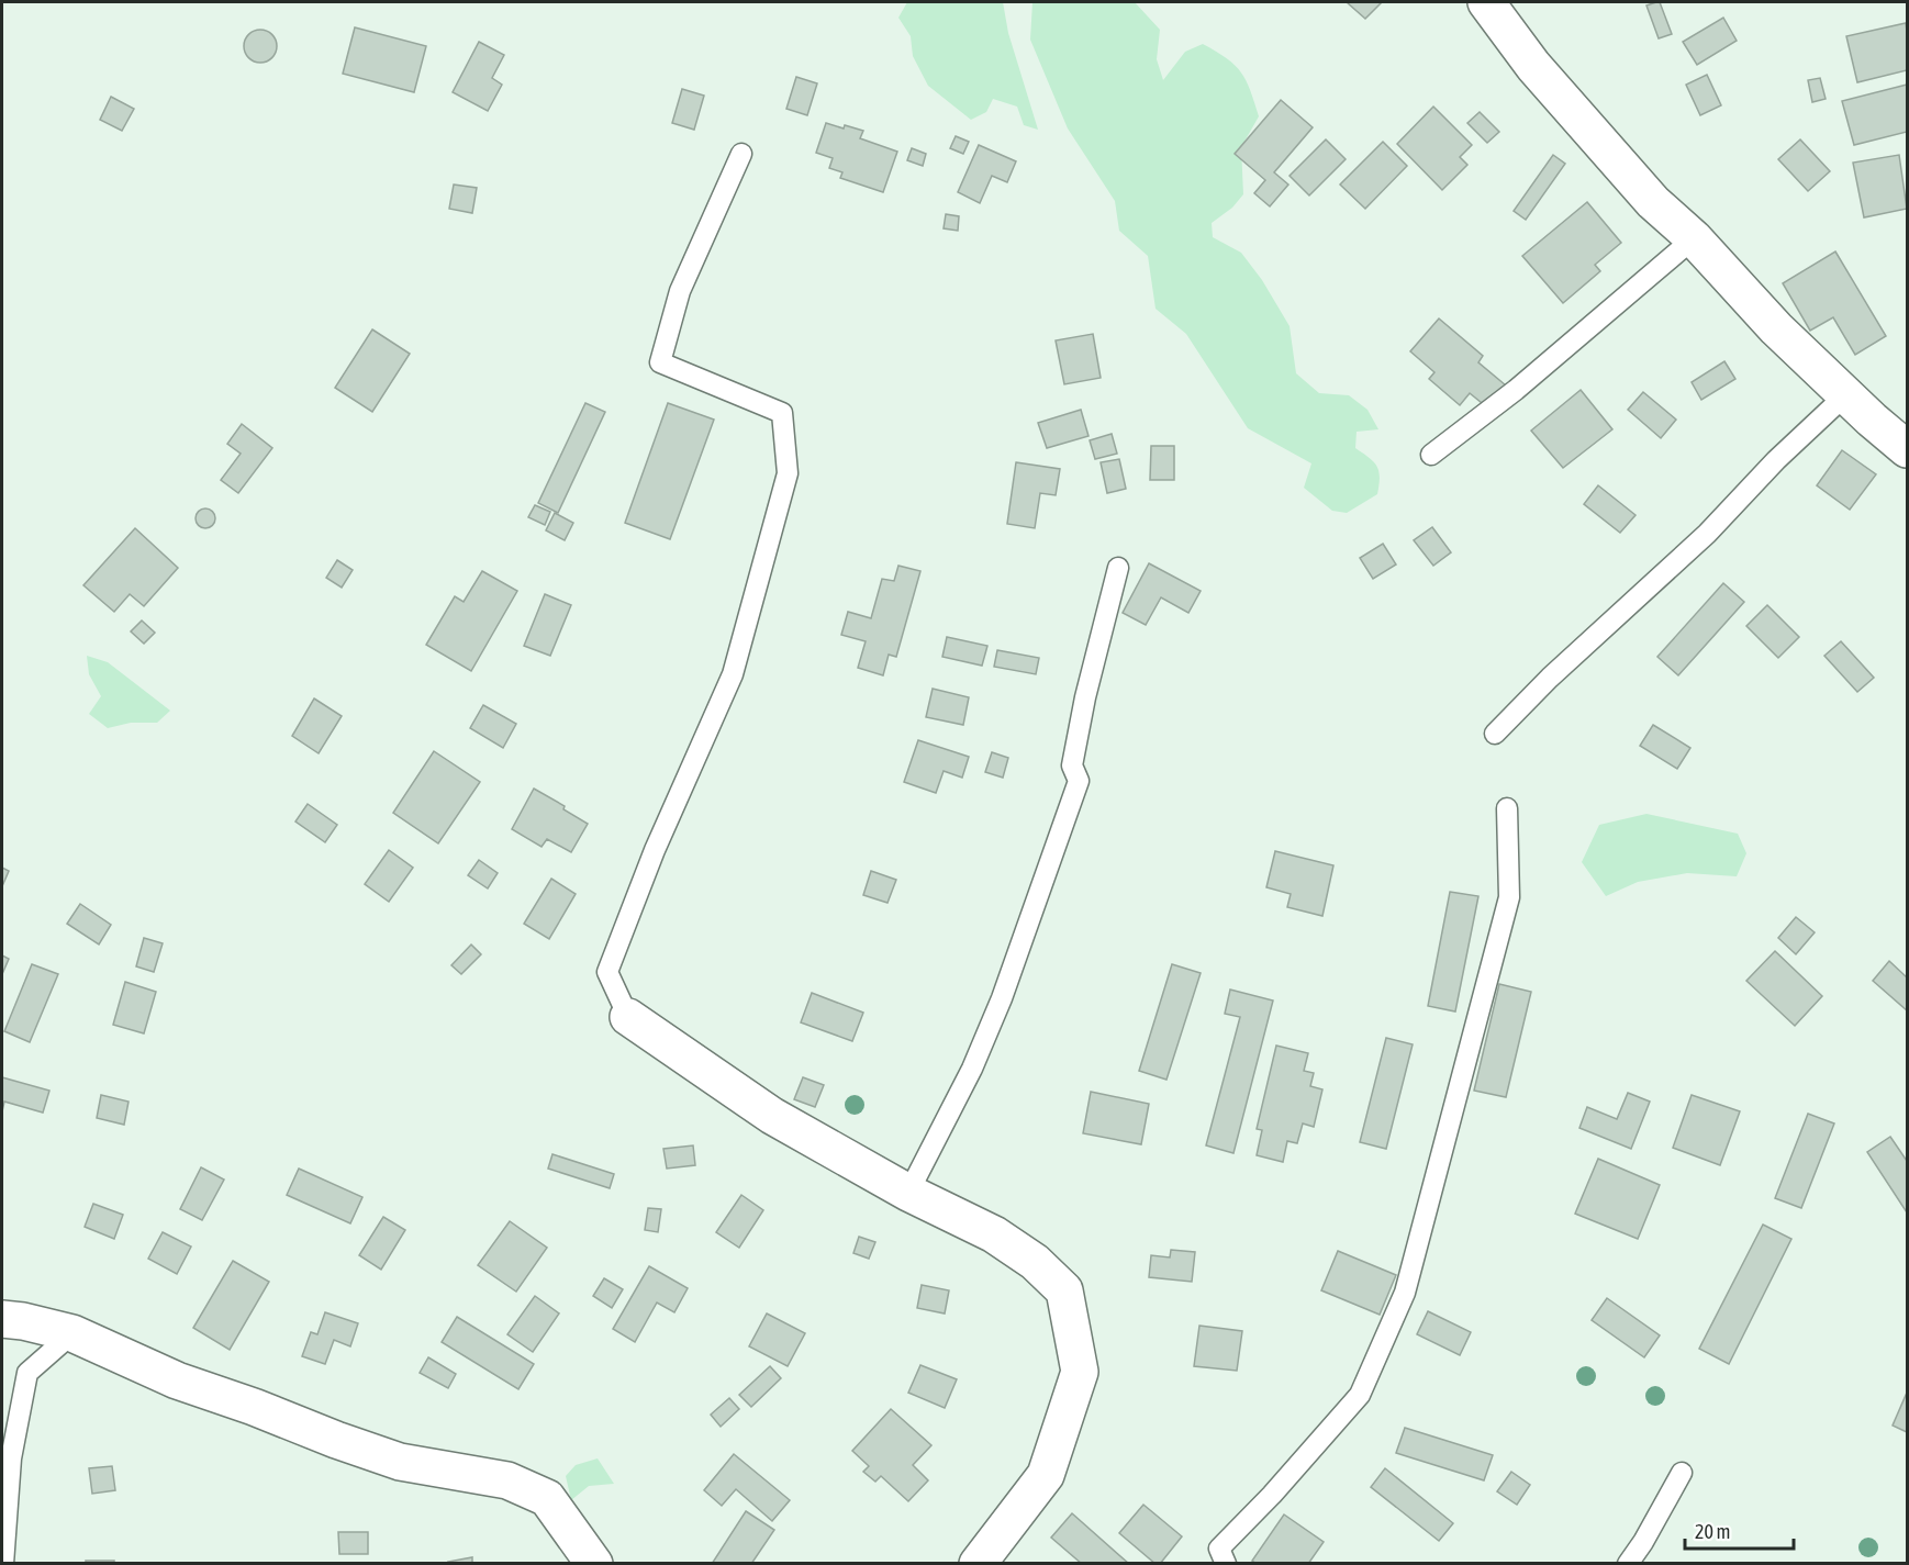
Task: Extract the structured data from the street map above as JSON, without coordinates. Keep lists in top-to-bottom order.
{
  "scale_bar": "20 m"
}
